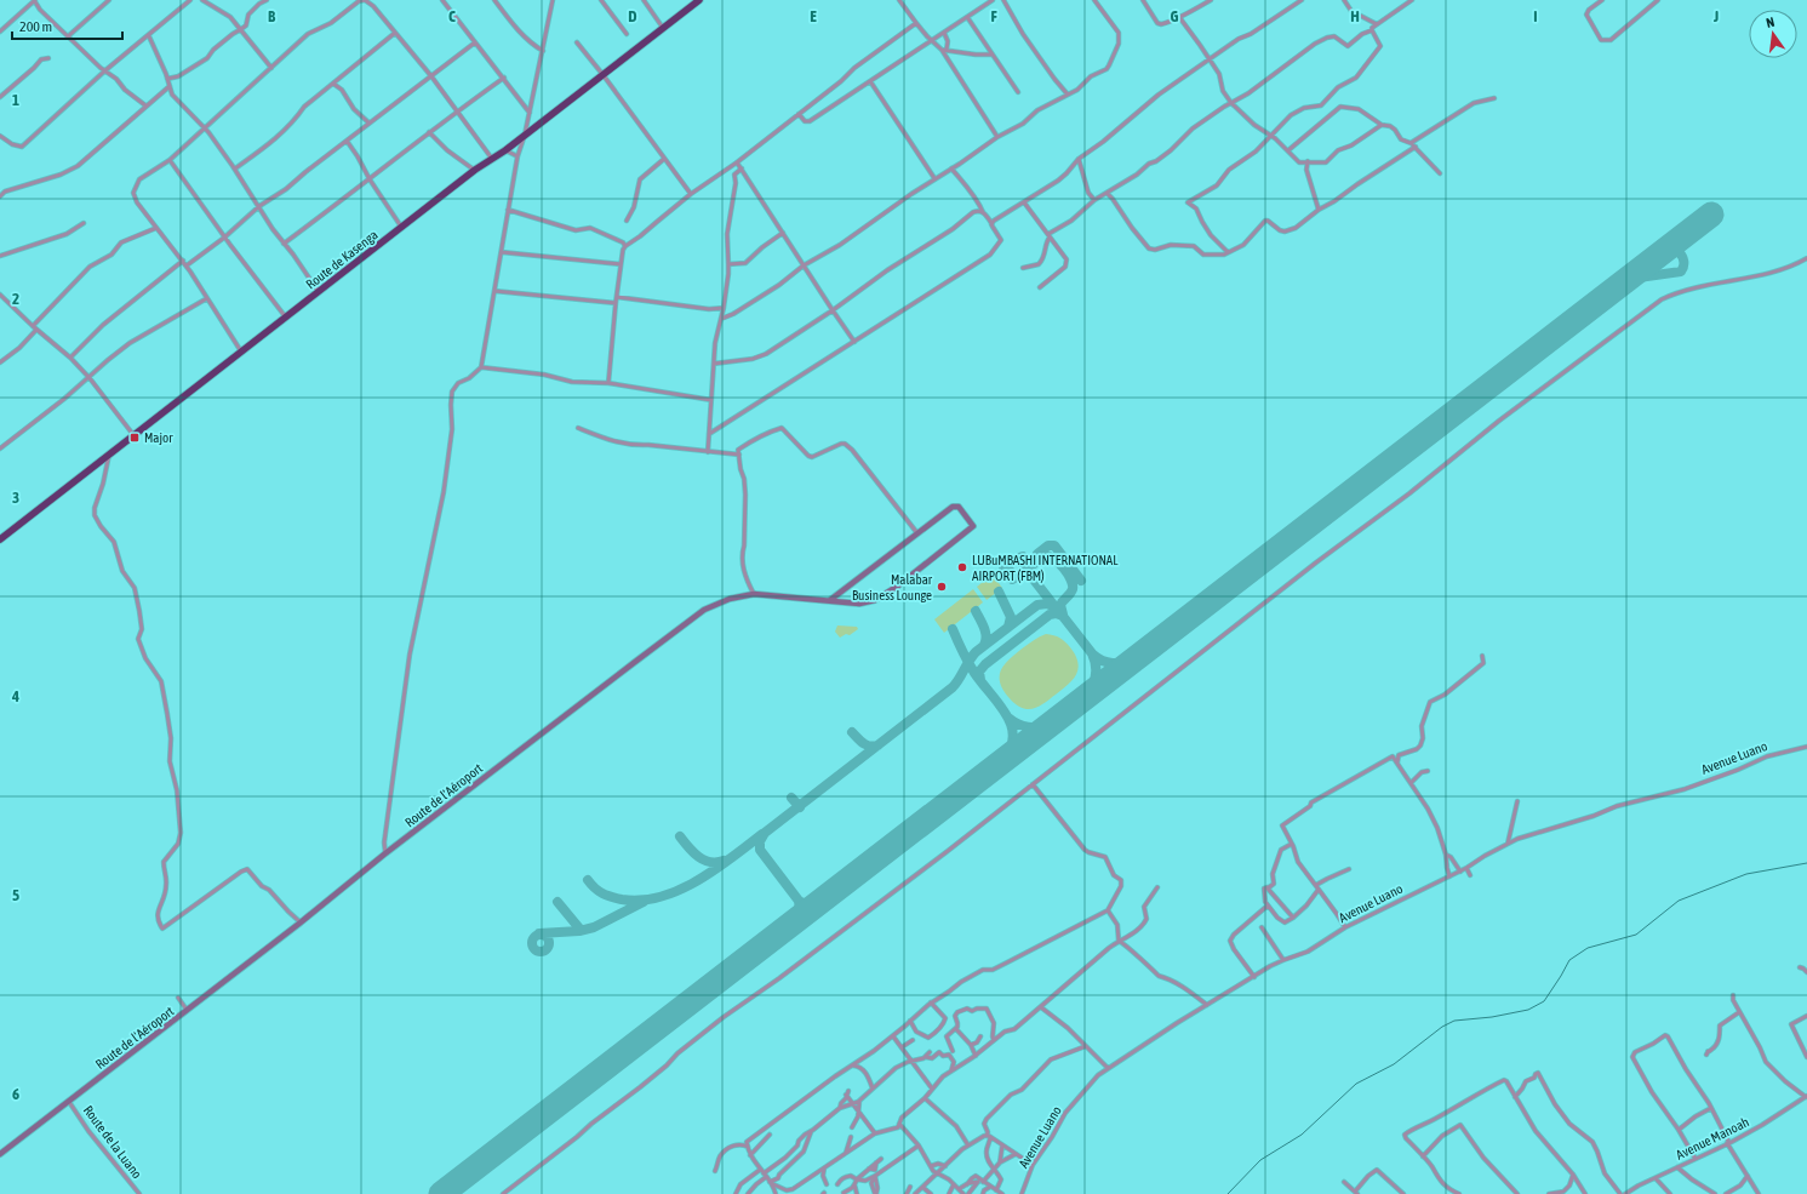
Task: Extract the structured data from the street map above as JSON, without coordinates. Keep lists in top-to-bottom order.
{
  "streets": {
    "highway": ["Route de Kasenga"],
    "main road": ["Route de l'Aéroport"],
    "street": ["Avenue Luano", "Avenue Manoah", "Route de la Luano"]
  },
  "crossings": [
    ["Route de l'Aéroport", "Route de la Luano"]
  ],
  "places": {
    "transit": ["Major"],
    "other": ["LUBuMBASHI INTERNATIONAL AIRPORT (FBM)", "Malabar Business Lounge"]
  },
  "scale_bar": "200 m",
  "north": "top",
  "grid": {
    "columns": [
      "B",
      "C",
      "D",
      "E",
      "F",
      "G",
      "H",
      "I",
      "J"
    ],
    "rows": [
      "1",
      "2",
      "3",
      "4",
      "5",
      "6"
    ]
  }
}
